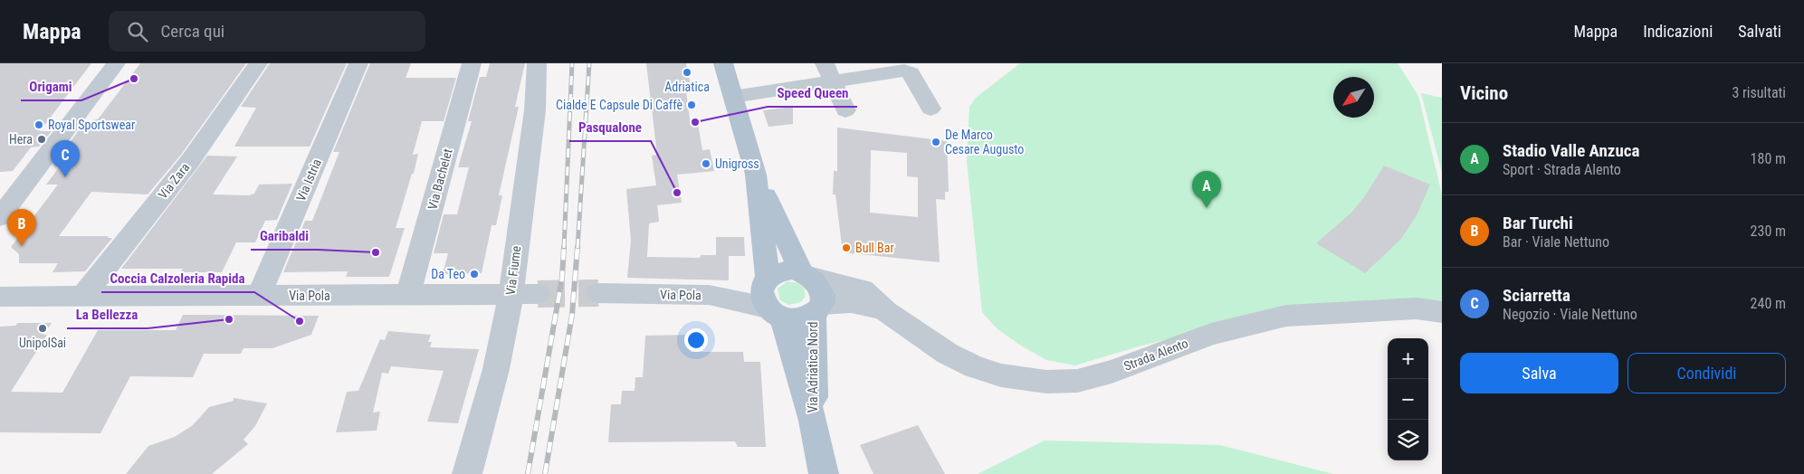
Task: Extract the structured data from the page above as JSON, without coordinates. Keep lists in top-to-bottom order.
{
  "streets": {
    "main road": ["Via Adriatica Nord"],
    "street": [
      "Via Bachelet",
      "Via Istria",
      "Via Zara",
      "Via Fiume",
      "Via Pola",
      "Strada Alento"
    ]
  },
  "crossings": [
    ["Via Bachelet", "Via Pola"],
    ["Via Istria", "Via Pola"],
    ["Via Zara", "Via Pola"],
    ["Via Fiume", "Via Pola"],
    ["Via Pola", "Strada Alento"],
    ["Via Pola", "Via Adriatica Nord"],
    ["Strada Alento", "Via Adriatica Nord"]
  ],
  "places": [
    "Adriatica",
    "Origami",
    "Cialde E Capsule Di Caffè",
    "Speed Queen",
    "Royal Sportswear",
    "Hera",
    "De Marco Cesare Augusto",
    "Unigross",
    "Pasqualone",
    "Bull Bar",
    "Garibaldi",
    "Da Teo",
    "La Bellezza",
    "Coccia Calzoleria Rapida",
    "UnipolSai"
  ],
  "north": "bottom left",
  "page": {
    "header": "Mappa",
    "search": "Cerca qui",
    "nav": ["Mappa", "Indicazioni", "Salvati"],
    "heading": ["Vicino", "3 risultati"],
    "list": [
      {
        "mark": "A",
        "name": "Stadio Valle Anzuca",
        "note": "Sport · Strada Alento",
        "value": "180 m"
      },
      {
        "mark": "B",
        "name": "Bar Turchi",
        "note": "Bar · Viale Nettuno",
        "value": "230 m"
      },
      {
        "mark": "C",
        "name": "Sciarretta",
        "note": "Negozio · Viale Nettuno",
        "value": "240 m"
      }
    ],
    "pins": ["C", "A", "B"],
    "map_buttons": ["+", "−"],
    "buttons": ["Salva", "Condividi"]
  }
}
